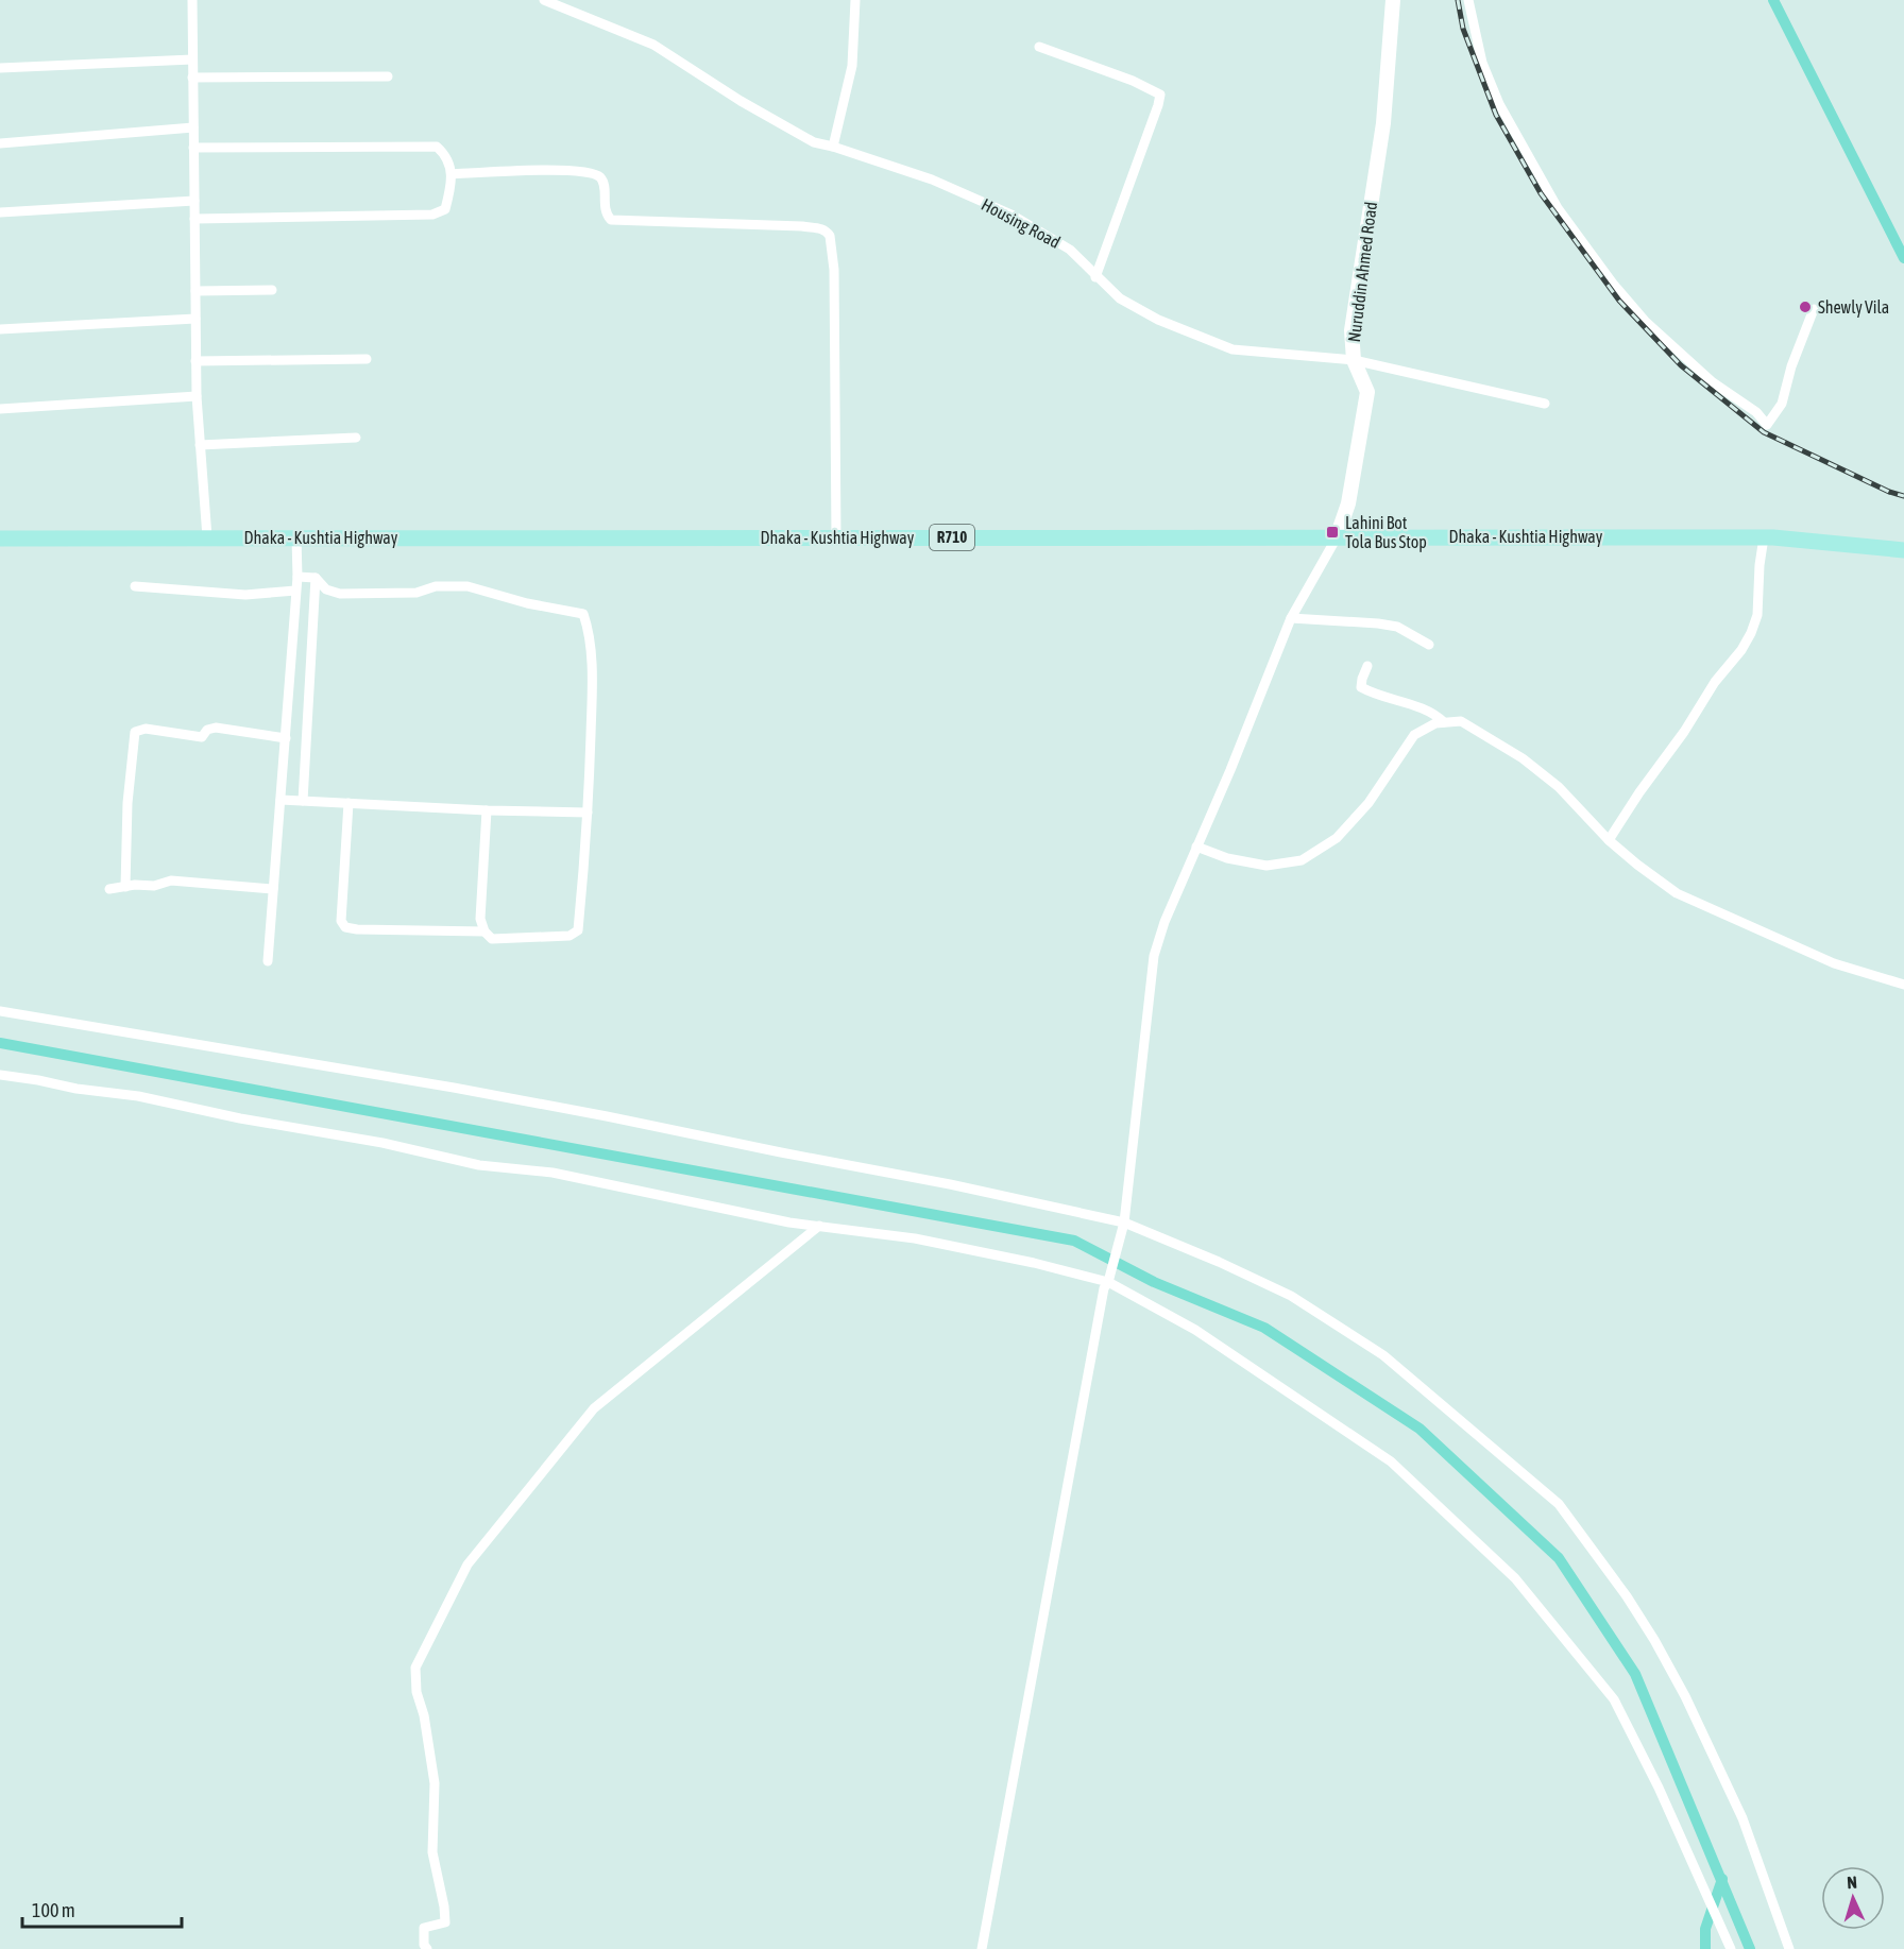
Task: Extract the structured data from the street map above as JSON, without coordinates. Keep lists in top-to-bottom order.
{
  "streets": {
    "main road": ["Nuruddin Ahmed Road", "Dhaka - Kushtia Highway", "R710"],
    "street": ["Housing Road"]
  },
  "crossings": [
    ["Housing Road", "Nuruddin Ahmed Road"],
    ["Nuruddin Ahmed Road", "Dhaka - Kushtia Highway"]
  ],
  "places": {
    "other": ["Shewly Vila"],
    "transit": ["Lahini Bot Tola Bus Stop"]
  },
  "scale_bar": "100 m",
  "north": "top"
}
